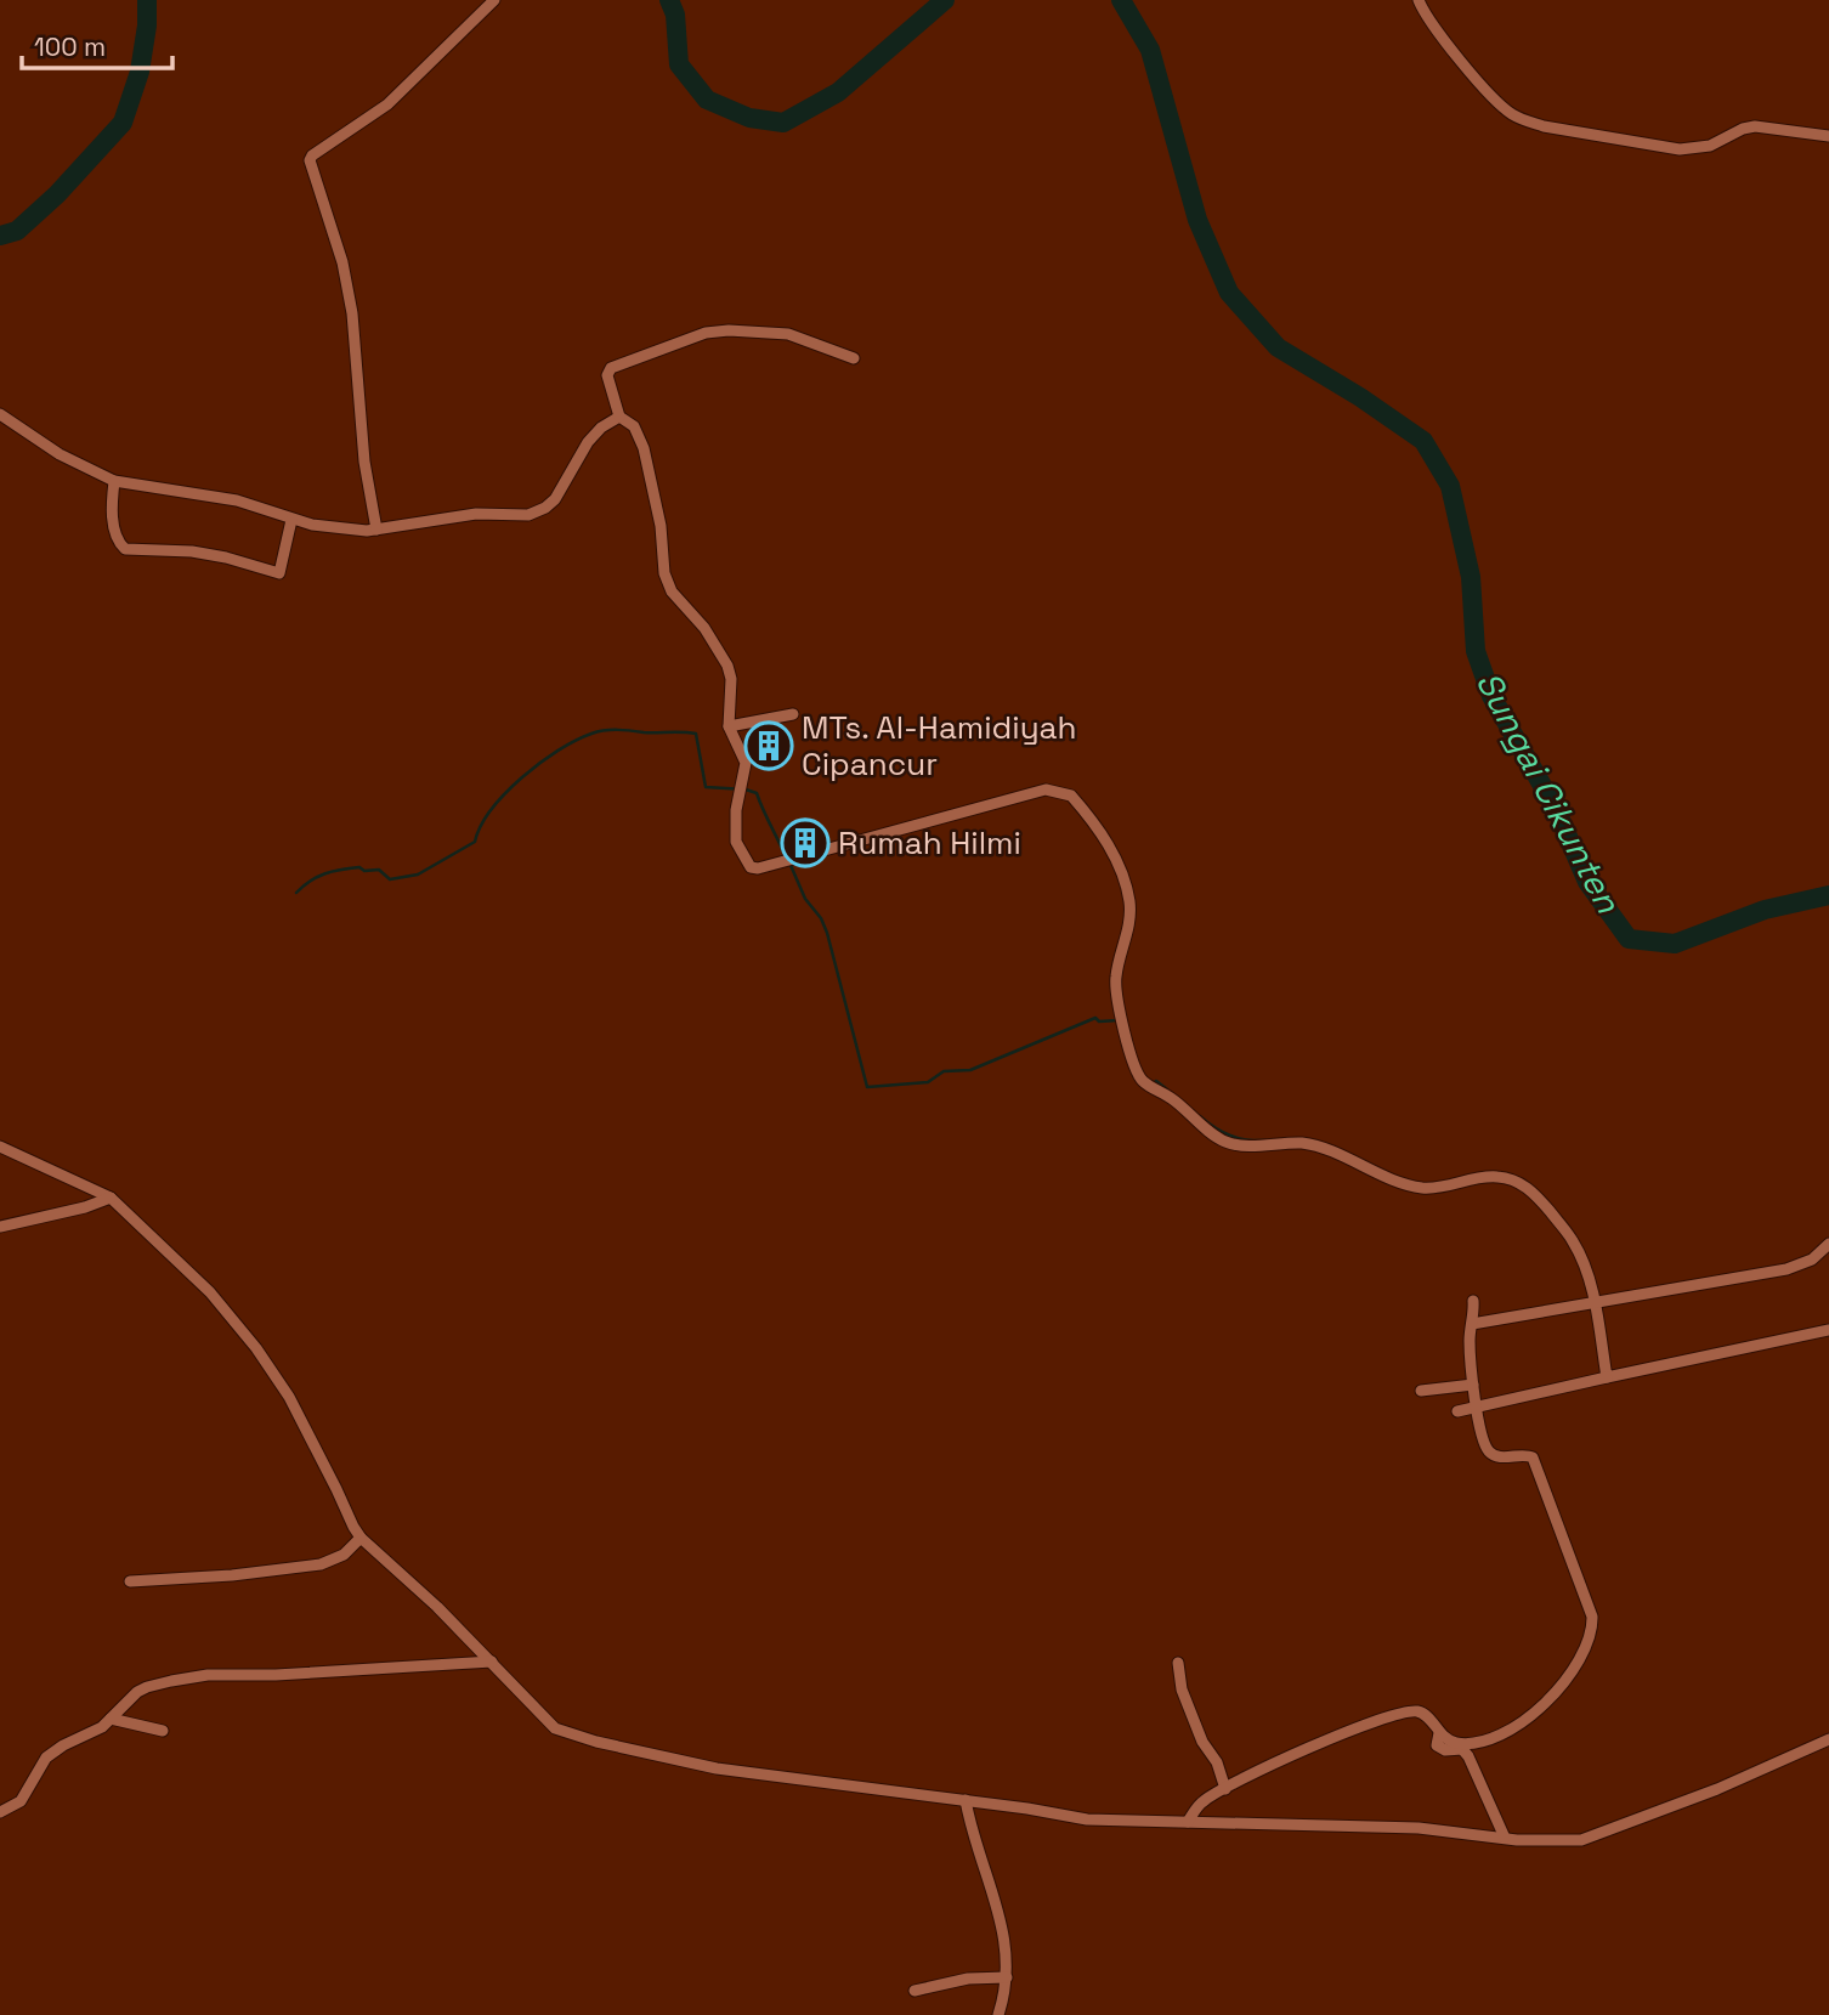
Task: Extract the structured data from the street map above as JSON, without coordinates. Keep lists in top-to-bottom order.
{
  "water": ["Sungai Cikunten"],
  "places": {
    "building": ["MTs. Al-Hamidiyah Cipancur", "Rumah Hilmi"]
  },
  "scale_bar": "100 m"
}
